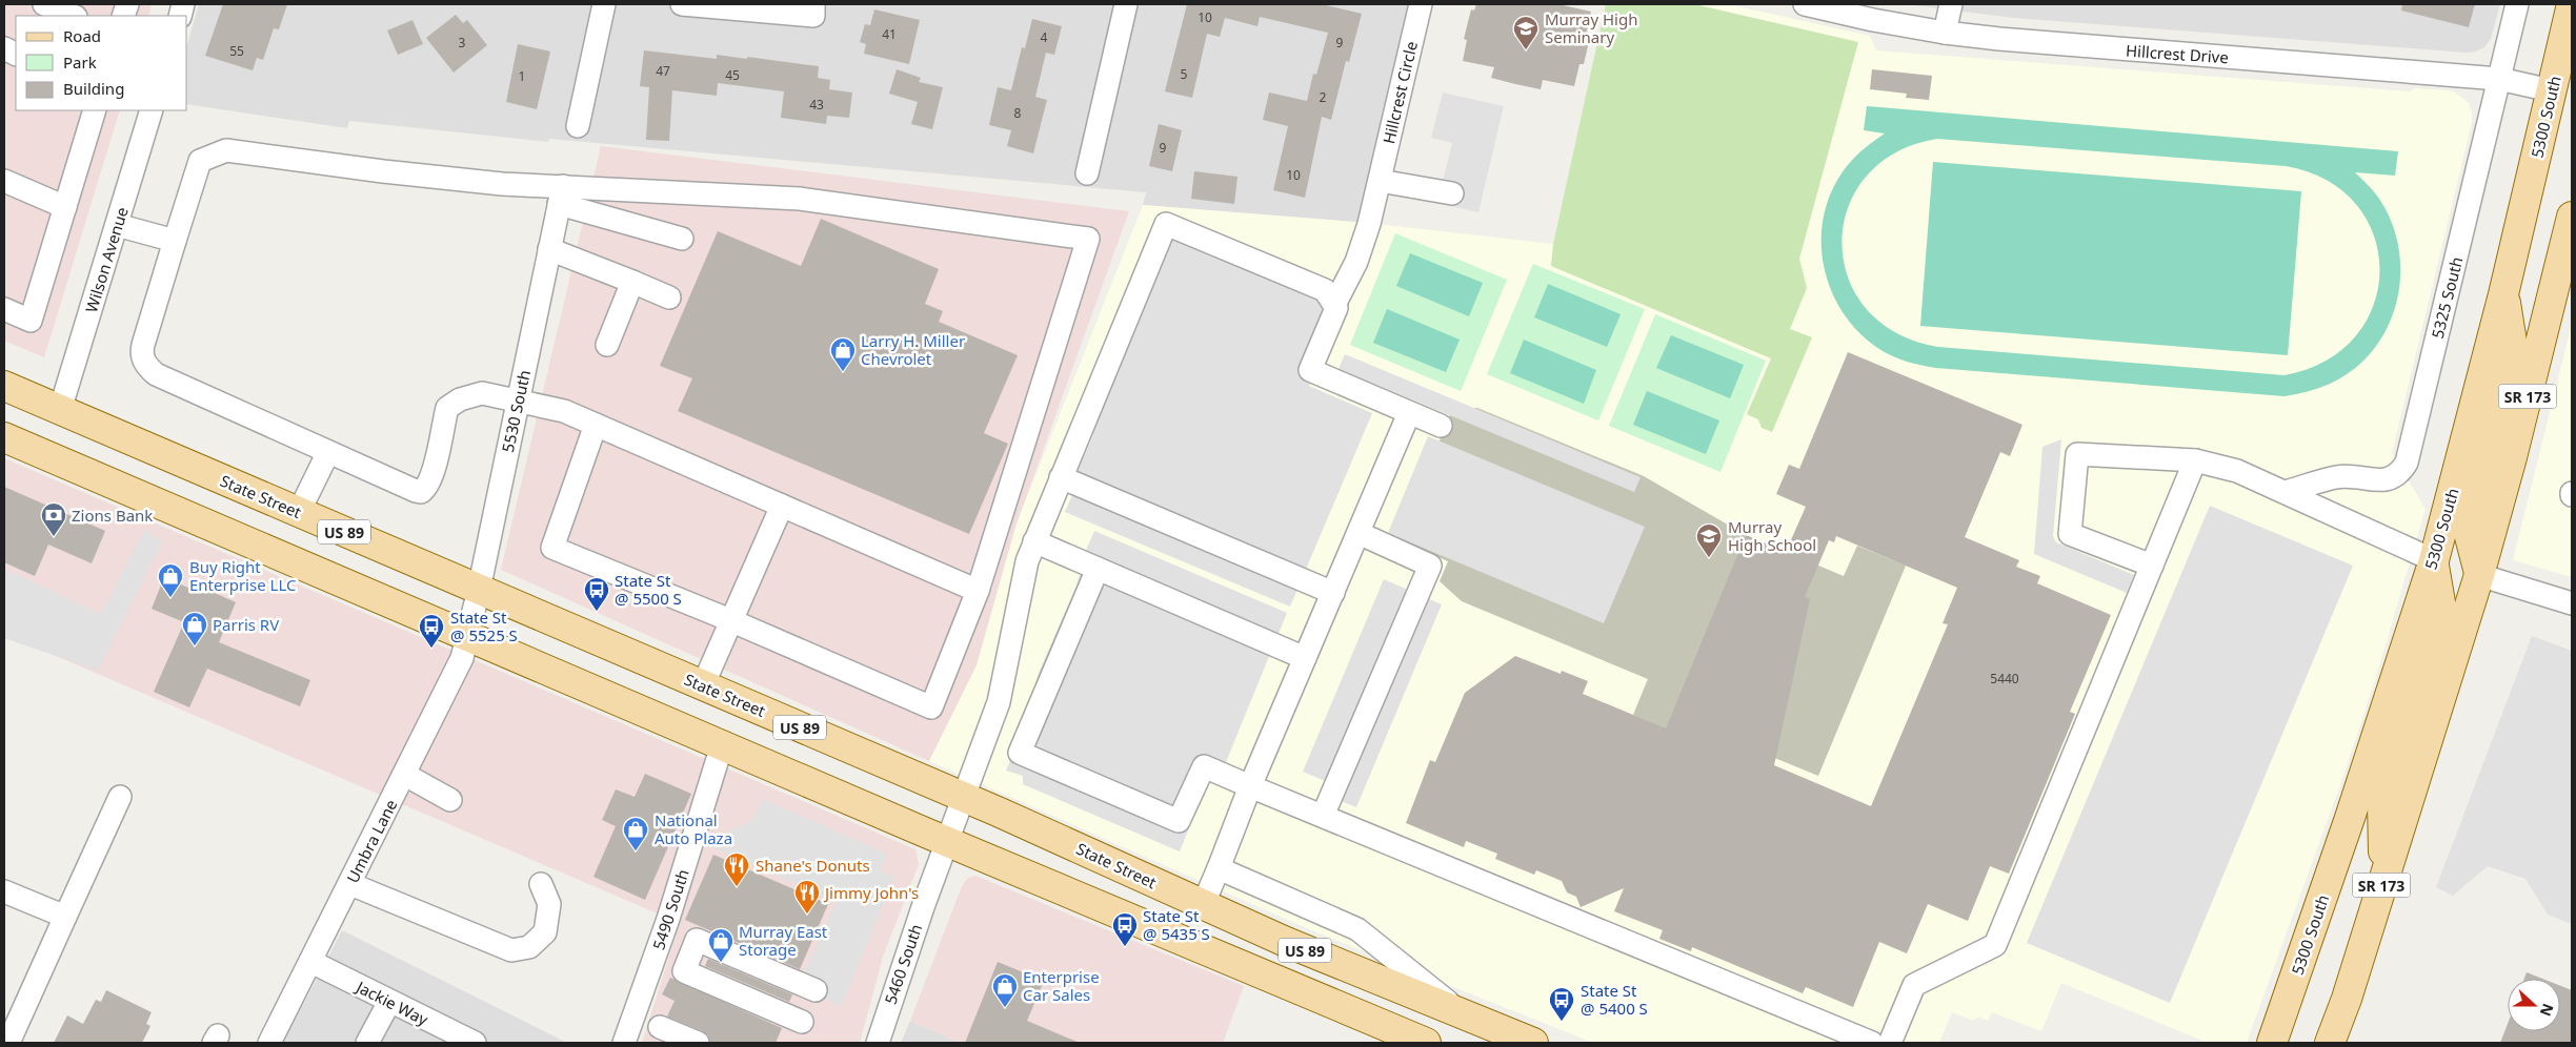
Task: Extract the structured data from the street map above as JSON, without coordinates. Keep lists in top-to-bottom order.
{
  "streets": {
    "main road": [
      "5300 South",
      "SR 173",
      "State Street",
      "US 89"
    ],
    "street": [
      "Hillcrest Drive",
      "Hillcrest Circle",
      "Wilson Avenue",
      "5325 South",
      "5530 South",
      "Umbra Lane",
      "5490 South",
      "5460 South",
      "Jackie Way"
    ]
  },
  "crossings": [
    ["Hillcrest Drive", "5300 South"],
    ["Hillcrest Drive", "5325 South"],
    ["Hillcrest Circle", "5460 South"],
    ["Wilson Avenue", "State Street"],
    ["5530 South", "State Street"],
    ["5530 South", "US 89"],
    ["5530 South", "Umbra Lane"],
    ["State Street", "5460 South"],
    ["US 89", "Umbra Lane"],
    ["US 89", "5490 South"],
    ["US 89", "5460 South"],
    ["Umbra Lane", "Jackie Way"]
  ],
  "places": {
    "school or university": ["Murray High Seminary", "Murray High School"],
    "shop": [
      "Larry H. Miller Chevrolet",
      "Buy Right Enterprise LLC",
      "Parris RV",
      "National Auto Plaza",
      "Murray East Storage",
      "Enterprise Car Sales"
    ],
    "bank": ["Zions Bank"],
    "bus stop": [
      "State St @ 5500 S",
      "State St @ 5525 S",
      "State St @ 5435 S",
      "State St @ 5400 S"
    ],
    "restaurant": ["Shane's Donuts", "Jimmy John's"]
  },
  "house_numbers": [
    "10",
    "41",
    "4",
    "3",
    "9",
    "55",
    "47",
    "5",
    "45",
    "1",
    "2",
    "43",
    "8",
    "9",
    "10",
    "5440"
  ],
  "legend": ["Road", "Park", "Building"],
  "north": "right"
}
